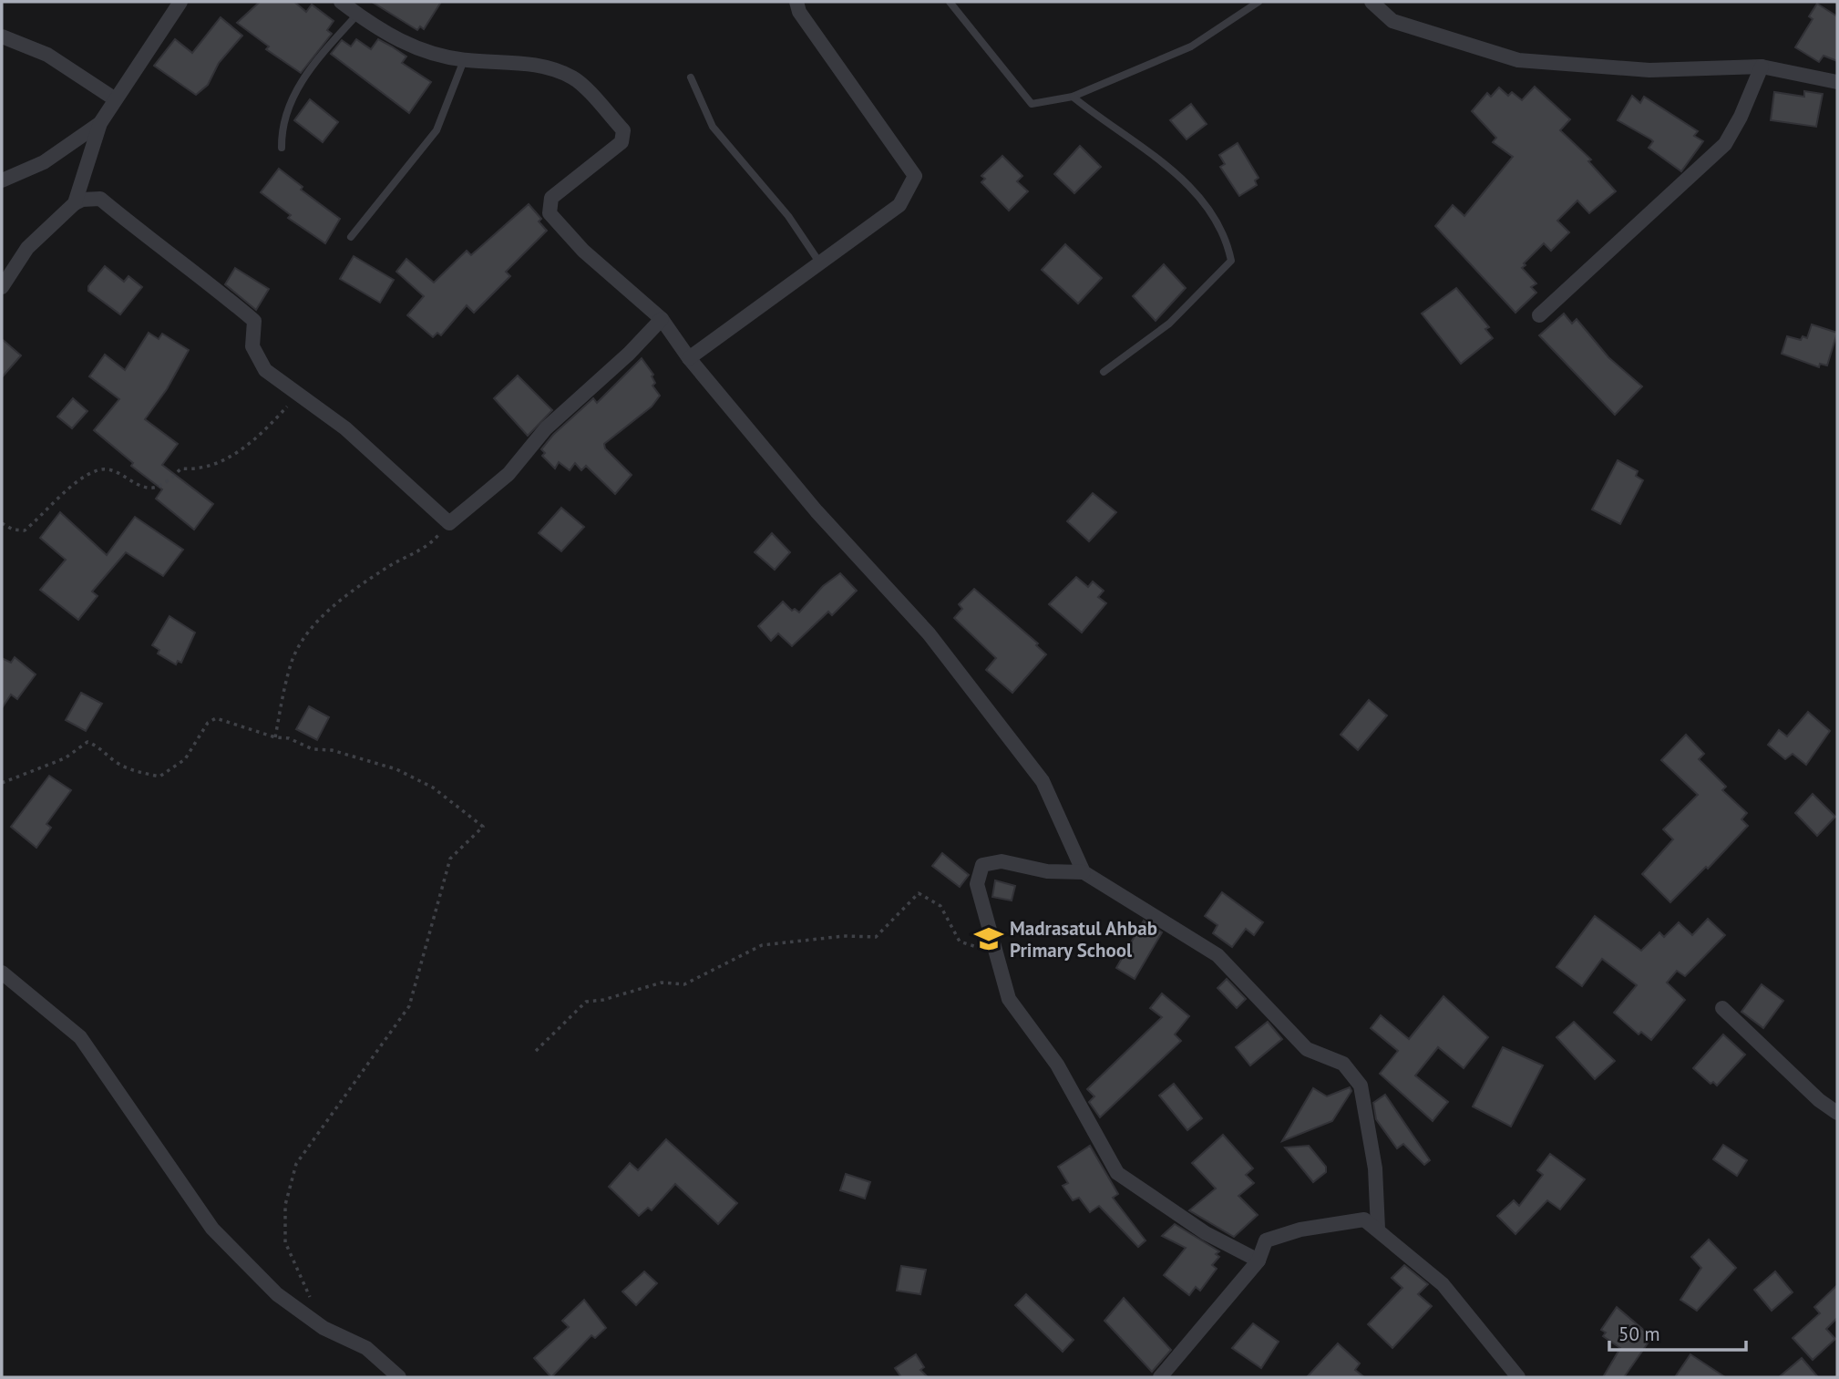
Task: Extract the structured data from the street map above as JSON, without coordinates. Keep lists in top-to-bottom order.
{
  "places": {
    "school or university": ["Madrasatul Ahbab Primary School"]
  },
  "scale_bar": "50 m"
}
